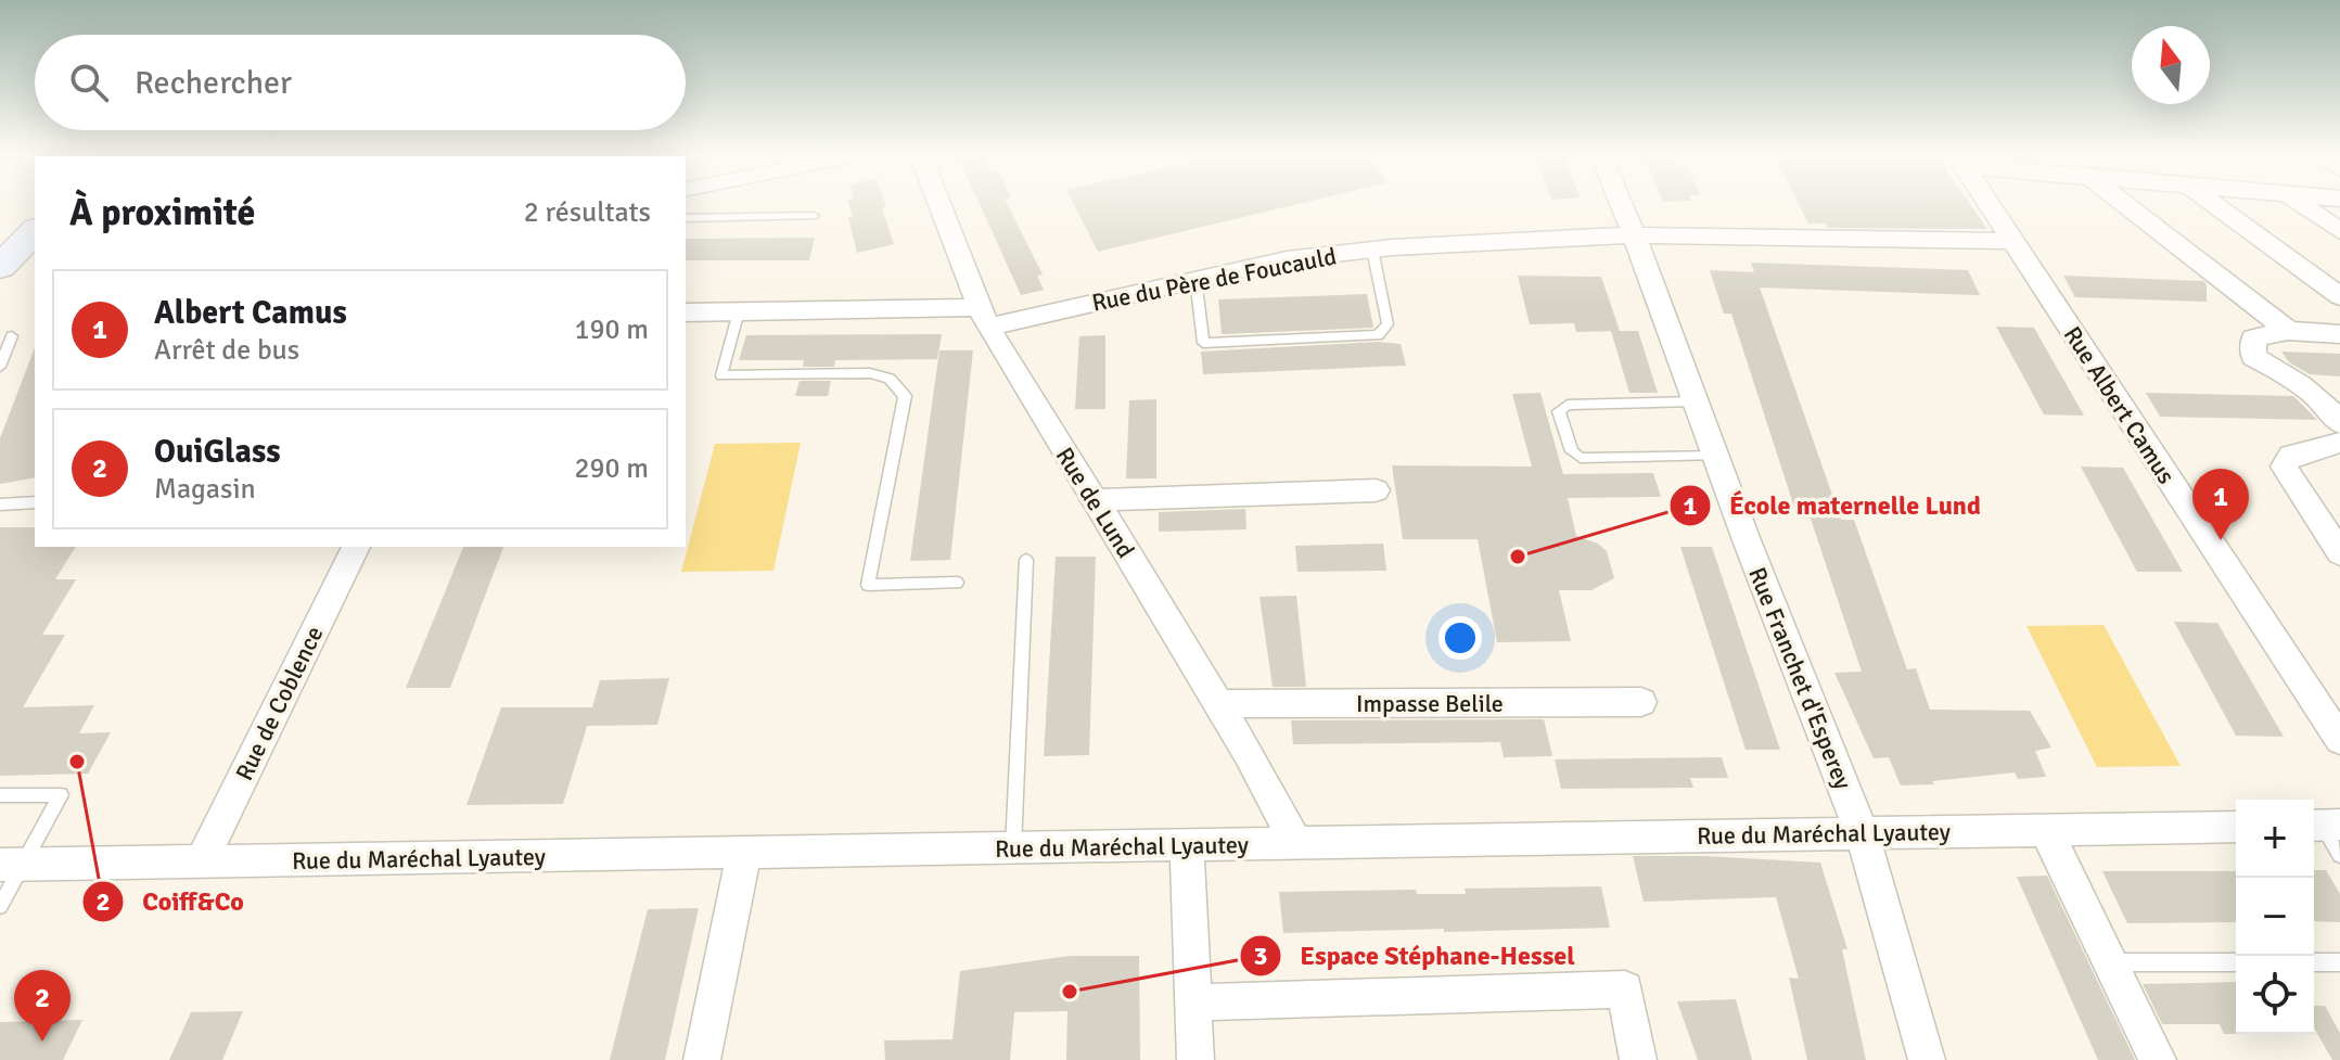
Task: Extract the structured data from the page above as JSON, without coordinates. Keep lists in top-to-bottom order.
{
  "streets": {
    "street": [
      "Rue du Père de Foucauld",
      "Rue Albert Camus",
      "Rue de Lund",
      "Rue Franchet d'Esperey",
      "Rue de Coblence",
      "Impasse Belile",
      "Rue du Maréchal Lyautey"
    ]
  },
  "crossings": [
    ["Rue du Père de Foucauld", "Rue Albert Camus"],
    ["Rue du Père de Foucauld", "Rue de Lund"],
    ["Rue du Père de Foucauld", "Rue Franchet d'Esperey"],
    ["Rue de Lund", "Impasse Belile"],
    ["Rue de Lund", "Rue du Maréchal Lyautey"],
    ["Rue Franchet d'Esperey", "Rue du Maréchal Lyautey"],
    ["Rue de Coblence", "Rue du Maréchal Lyautey"]
  ],
  "places": ["École maternelle Lund", "Coiff&Co", "Espace Stéphane-Hessel"],
  "north": "top",
  "page": {
    "search": "Rechercher",
    "heading": ["À proximité", "2 résultats"],
    "list": [
      {
        "mark": "1",
        "name": "Albert Camus",
        "note": "Arrêt de bus",
        "value": "190 m"
      },
      {
        "mark": "2",
        "name": "OuiGlass",
        "note": "Magasin",
        "value": "290 m"
      }
    ],
    "pins": ["1", "2"],
    "map_buttons": ["+", "−"]
  }
}
